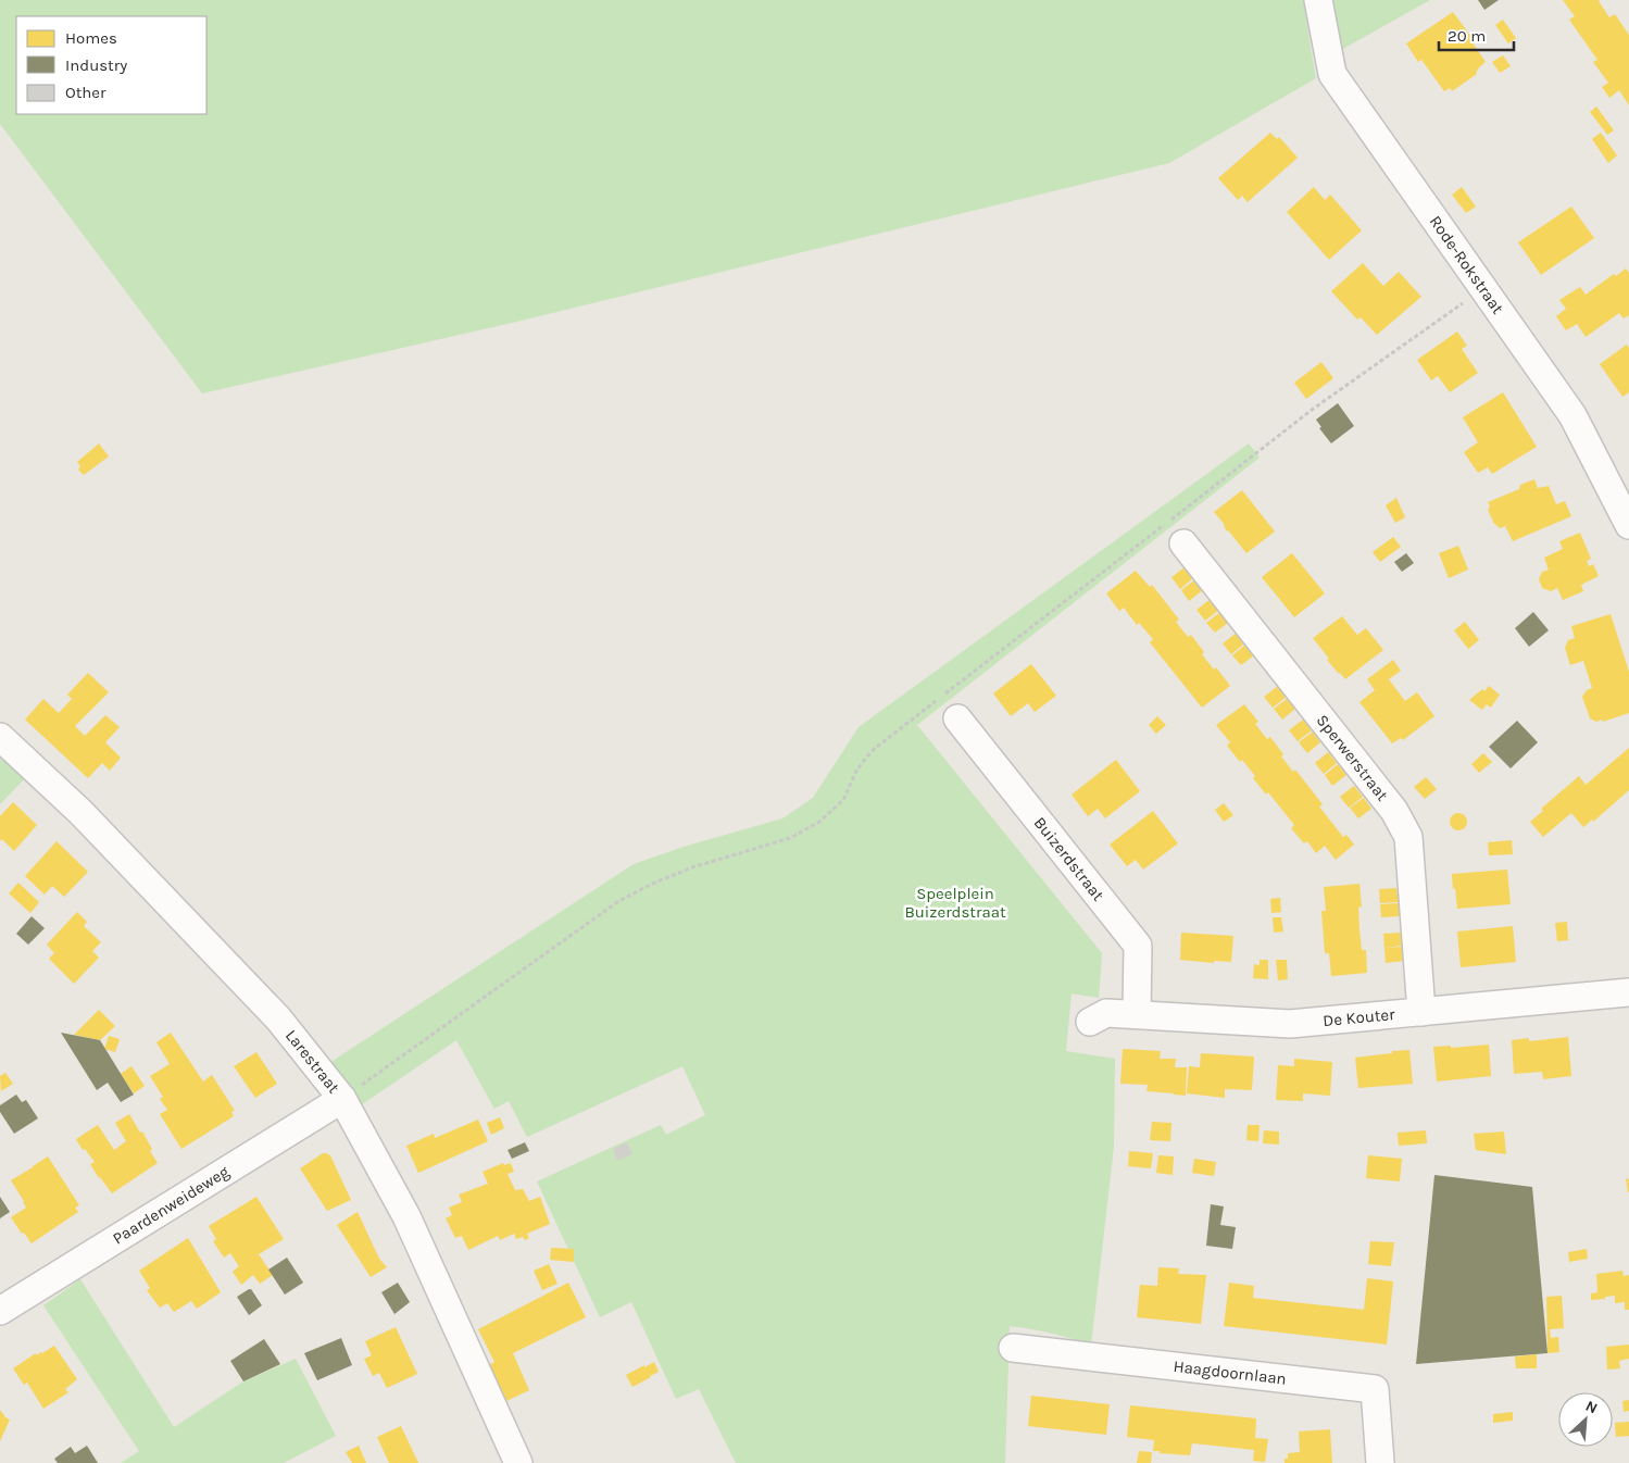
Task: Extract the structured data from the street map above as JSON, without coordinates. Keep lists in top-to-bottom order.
{
  "streets": {
    "street": [
      "Rode-Rokstraat",
      "Sperwerstraat",
      "Buizerdstraat",
      "De Kouter",
      "Larestraat",
      "Paardenweideweg",
      "Haagdoornlaan"
    ]
  },
  "crossings": [
    ["Sperwerstraat", "De Kouter"],
    ["Buizerdstraat", "De Kouter"],
    ["Larestraat", "Paardenweideweg"]
  ],
  "parks": ["Speelplein Buizerdstraat"],
  "legend": ["Homes", "Industry", "Other"],
  "scale_bar": "20 m",
  "north": "top right"
}
